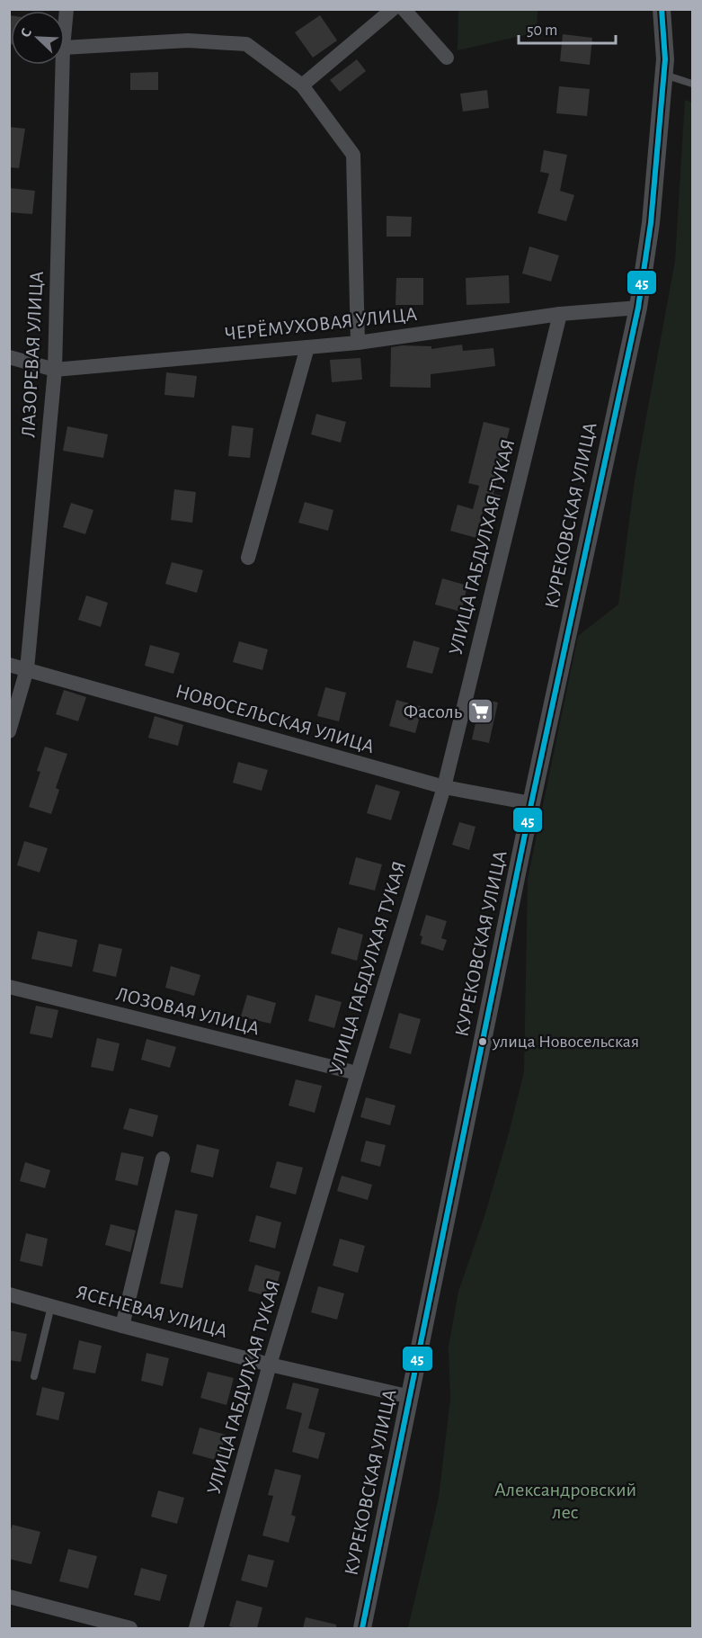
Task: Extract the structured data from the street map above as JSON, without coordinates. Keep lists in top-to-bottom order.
{
  "streets": {
    "street": [
      "ЧЕРЁМУХОВАЯ УЛИЦА",
      "ЛАЗОРЕВАЯ УЛИЦА",
      "КУРЕКОВСКАЯ УЛИЦА",
      "УЛИЦА ГАБДУЛХАЯ ТУКАЯ",
      "НОВОСЕЛЬСКАЯ УЛИЦА",
      "ЛОЗОВАЯ УЛИЦА",
      "ЯСЕНЕВАЯ УЛИЦА"
    ]
  },
  "crossings": [
    ["ЧЕРЁМУХОВАЯ УЛИЦА", "ЛАЗОРЕВАЯ УЛИЦА"],
    ["ЧЕРЁМУХОВАЯ УЛИЦА", "КУРЕКОВСКАЯ УЛИЦА"],
    ["ЧЕРЁМУХОВАЯ УЛИЦА", "УЛИЦА ГАБДУЛХАЯ ТУКАЯ"],
    ["ЛАЗОРЕВАЯ УЛИЦА", "НОВОСЕЛЬСКАЯ УЛИЦА"],
    ["КУРЕКОВСКАЯ УЛИЦА", "НОВОСЕЛЬСКАЯ УЛИЦА"],
    ["КУРЕКОВСКАЯ УЛИЦА", "ЯСЕНЕВАЯ УЛИЦА"],
    ["УЛИЦА ГАБДУЛХАЯ ТУКАЯ", "НОВОСЕЛЬСКАЯ УЛИЦА"],
    ["УЛИЦА ГАБДУЛХАЯ ТУКАЯ", "ЛОЗОВАЯ УЛИЦА"],
    ["УЛИЦА ГАБДУЛХАЯ ТУКАЯ", "ЯСЕНЕВАЯ УЛИЦА"]
  ],
  "parks": ["Александровский лес"],
  "places": {
    "supermarket": ["Фасоль"],
    "other": ["улица Новосельская"]
  },
  "lines": ["transit line 45"],
  "scale_bar": "50 m",
  "north": "top left"
}
